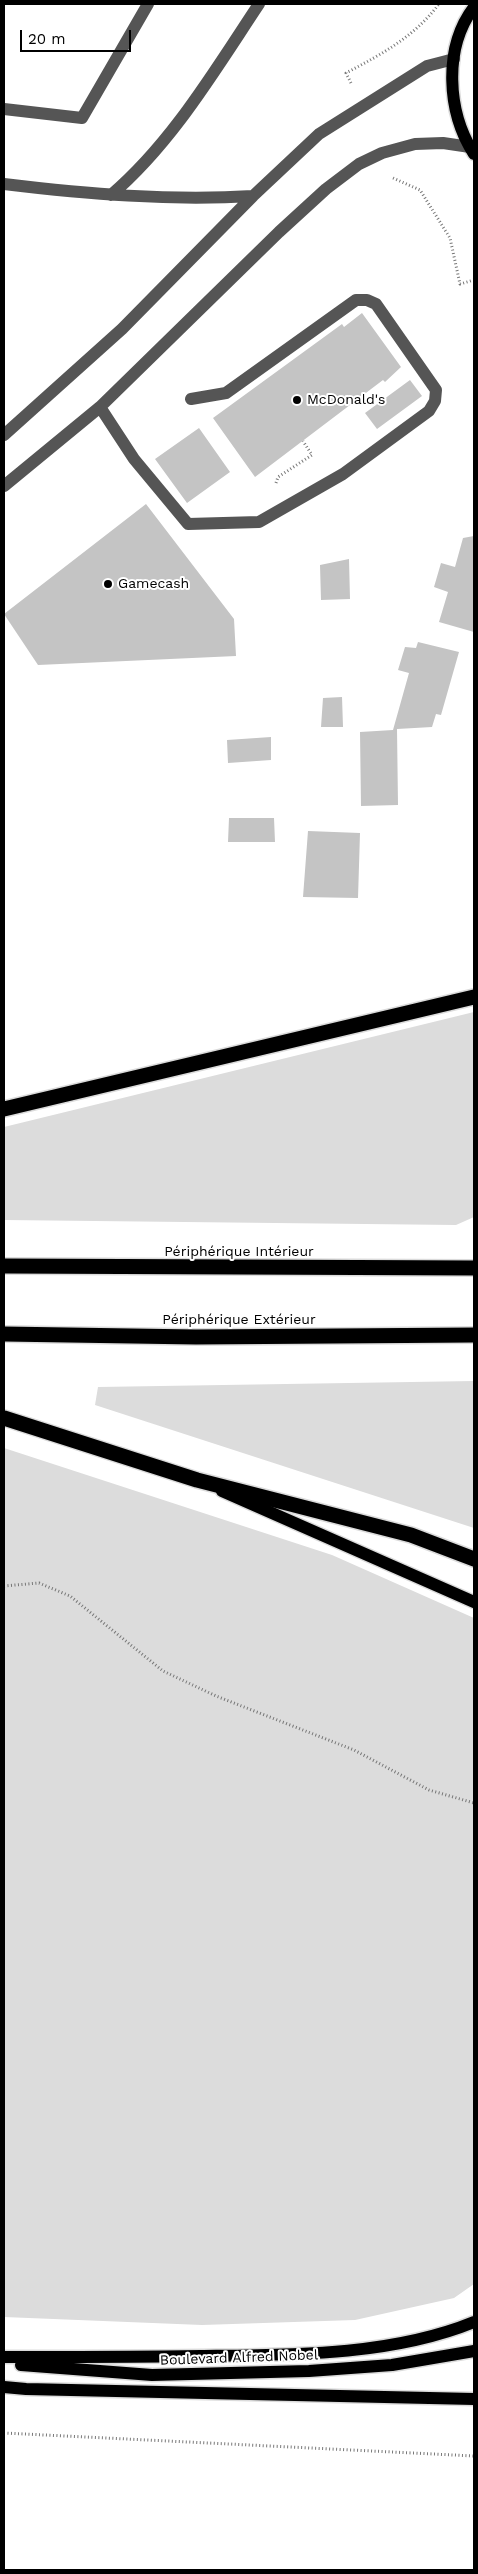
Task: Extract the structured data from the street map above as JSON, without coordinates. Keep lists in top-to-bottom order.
{
  "streets": {
    "highway": ["Périphérique Intérieur", "Périphérique Extérieur"],
    "main road": ["Boulevard Alfred Nobel"]
  },
  "places": ["McDonald's", "Gamecash"],
  "scale_bar": "20 m"
}
